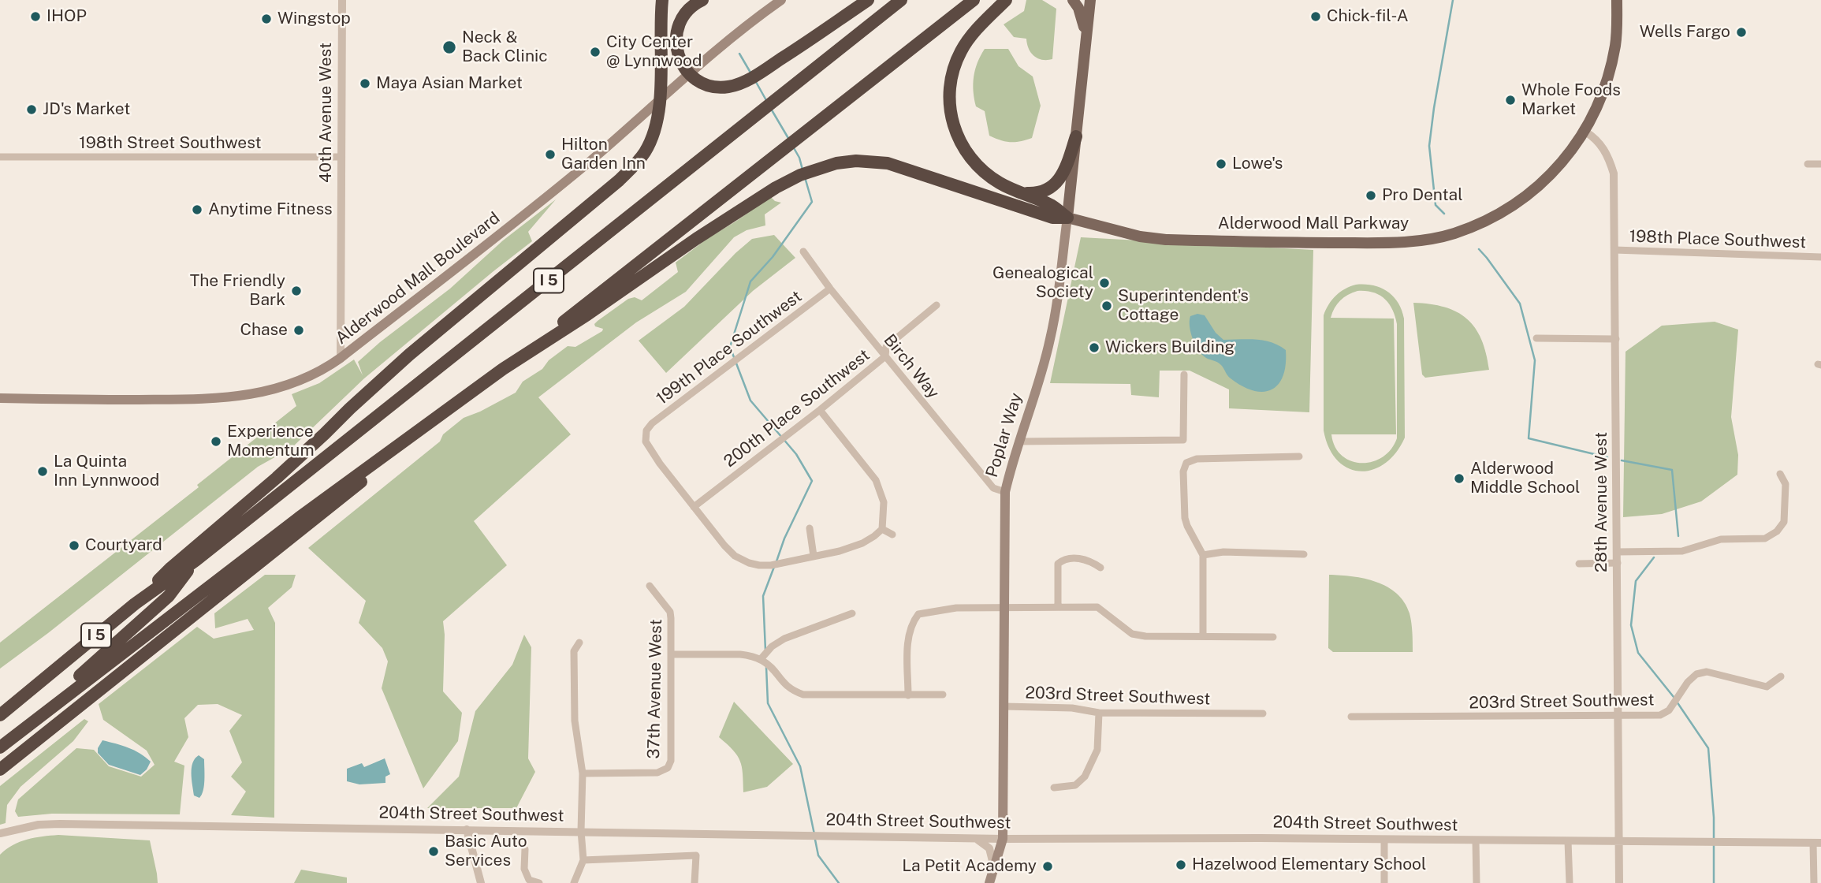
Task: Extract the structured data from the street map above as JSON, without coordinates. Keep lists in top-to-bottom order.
{
  "streets": {
    "highway": ["I 5"],
    "main road": ["Alderwood Mall Parkway", "Alderwood Mall Boulevard", "Poplar Way"],
    "street": [
      "40th Avenue West",
      "198th Street Southwest",
      "198th Place Southwest",
      "199th Place Southwest",
      "Birch Way",
      "200th Place Southwest",
      "28th Avenue West",
      "37th Avenue West",
      "203rd Street Southwest",
      "204th Street Southwest"
    ]
  },
  "crossings": [
    ["40th Avenue West", "198th Street Southwest"],
    ["40th Avenue West", "Alderwood Mall Boulevard"],
    ["Alderwood Mall Parkway", "Poplar Way"],
    ["Alderwood Mall Parkway", "28th Avenue West"],
    ["198th Place Southwest", "28th Avenue West"],
    ["199th Place Southwest", "Birch Way"],
    ["199th Place Southwest", "200th Place Southwest"],
    ["Birch Way", "200th Place Southwest"],
    ["Birch Way", "Poplar Way"],
    ["Poplar Way", "203rd Street Southwest"],
    ["Poplar Way", "204th Street Southwest"],
    ["28th Avenue West", "203rd Street Southwest"],
    ["28th Avenue West", "204th Street Southwest"]
  ],
  "places": [
    "IHOP",
    "Chick-fil-A",
    "Wingstop",
    "Wells Fargo",
    "Neck & Back Clinic",
    "City Center @ Lynnwood",
    "Maya Asian Market",
    "Whole Foods Market",
    "JD's Market",
    "Hilton Garden Inn",
    "Lowe's",
    "Pro Dental",
    "Anytime Fitness",
    "Genealogical Society",
    "The Friendly Bark",
    "Superintendent's Cottage",
    "Chase",
    "Wickers Building",
    "Experience Momentum",
    "La Quinta Inn Lynnwood",
    "Alderwood Middle School",
    "Courtyard",
    "Basic Auto Services",
    "Hazelwood Elementary School",
    "La Petit Academy"
  ]
}
